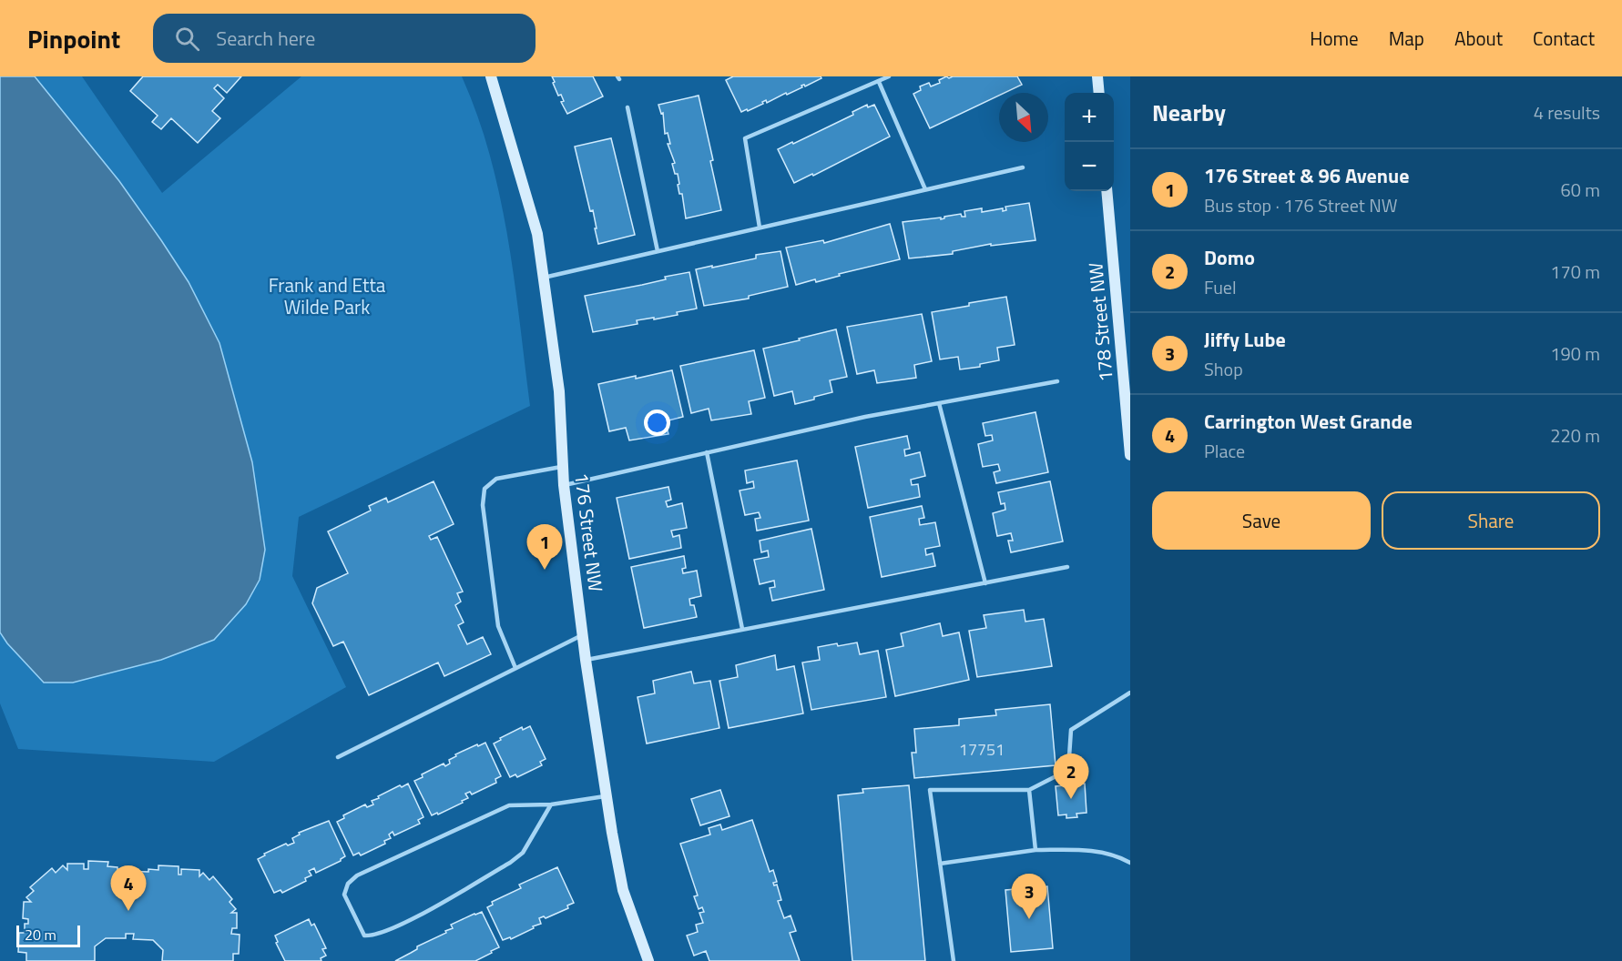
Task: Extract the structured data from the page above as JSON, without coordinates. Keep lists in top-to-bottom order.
{
  "streets": {
    "street": ["178 Street NW", "176 Street NW"]
  },
  "parks": ["Frank and Etta Wilde Park"],
  "house_numbers": ["17751"],
  "scale_bar": "20 m",
  "north": "bottom right",
  "page": {
    "header": "Pinpoint",
    "search": "Search here",
    "nav": [
      "Home",
      "Map",
      "About",
      "Contact"
    ],
    "heading": ["Nearby", "4 results"],
    "map_buttons": ["+", "−"],
    "list": [
      {
        "mark": "1",
        "name": "176 Street & 96 Avenue",
        "note": "Bus stop · 176 Street NW",
        "value": "60 m"
      },
      {
        "mark": "2",
        "name": "Domo",
        "note": "Fuel",
        "value": "170 m"
      },
      {
        "mark": "3",
        "name": "Jiffy Lube",
        "note": "Shop",
        "value": "190 m"
      },
      {
        "mark": "4",
        "name": "Carrington West Grande",
        "note": "Place",
        "value": "220 m"
      }
    ],
    "buttons": ["Save", "Share"],
    "pins": [
      "1",
      "2",
      "4",
      "3"
    ],
    "scale": "20 m"
  }
}
